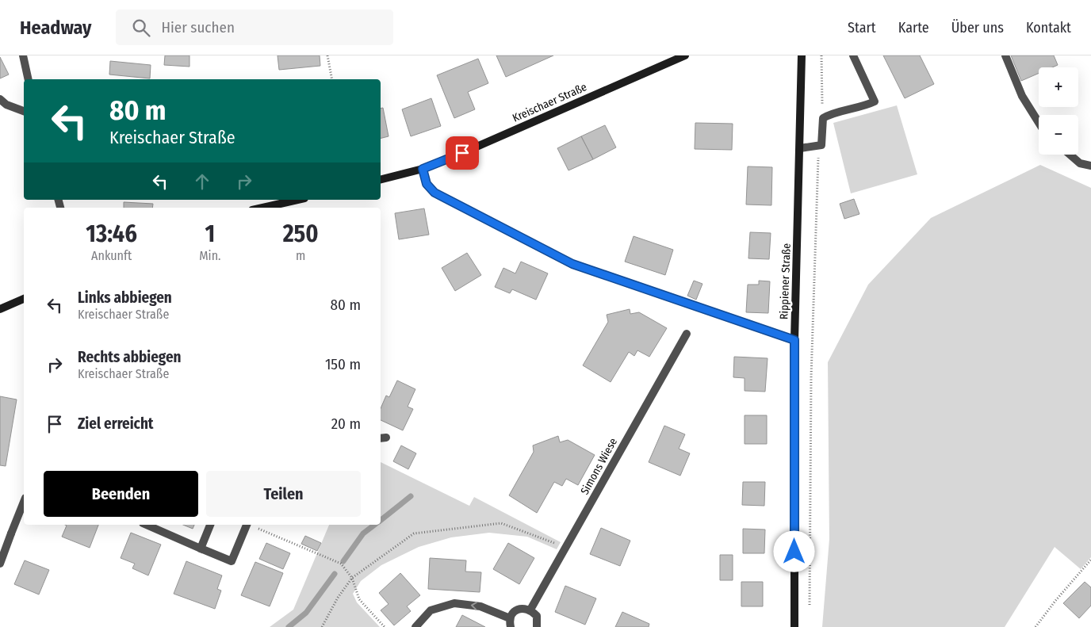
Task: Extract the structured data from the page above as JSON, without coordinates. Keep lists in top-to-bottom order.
{
  "streets": {
    "street": ["Kreischaer Straße", "Rippiener Straße", "Simons Wiese"]
  },
  "page": {
    "header": "Headway",
    "search": "Hier suchen",
    "nav": [
      "Start",
      "Karte",
      "Über uns",
      "Kontakt"
    ],
    "map_buttons": ["+", "−"],
    "turn": ["80 m", "Kreischaer Straße"],
    "eta": [
      "13:46",
      "Ankunft",
      "1",
      "Min.",
      "250",
      "m"
    ],
    "list": [
      {
        "name": "Links abbiegen",
        "note": "Kreischaer Straße",
        "value": "80 m"
      },
      {
        "name": "Rechts abbiegen",
        "note": "Kreischaer Straße",
        "value": "150 m"
      },
      {
        "name": "Ziel erreicht",
        "value": "20 m"
      }
    ],
    "buttons": ["Beenden", "Teilen"]
  }
}
